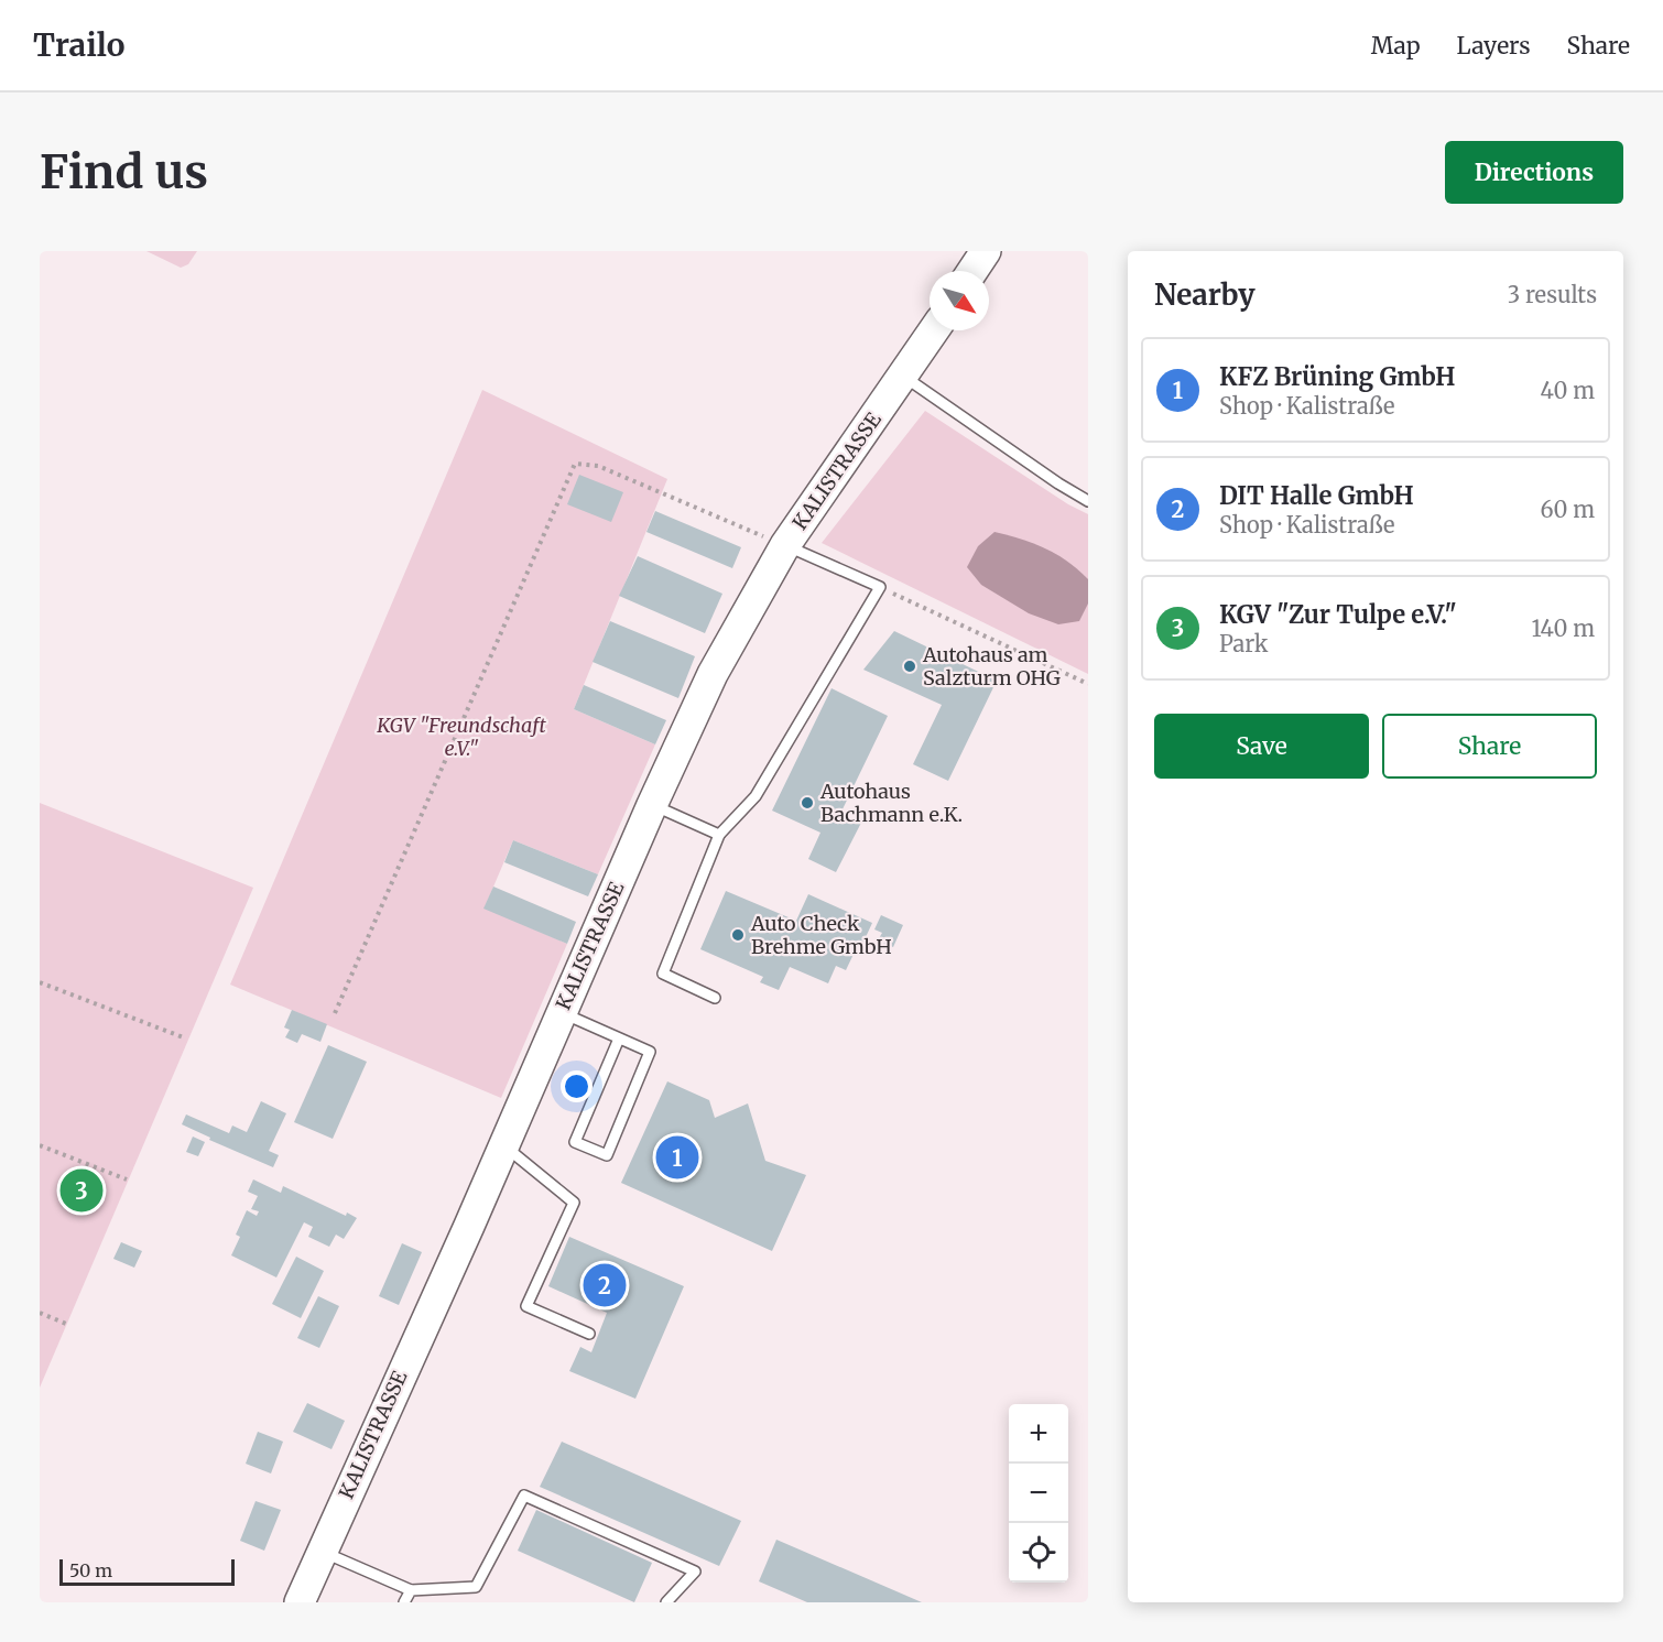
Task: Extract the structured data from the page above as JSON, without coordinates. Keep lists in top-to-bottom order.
{
  "streets": {
    "street": ["KALISTRASSE"]
  },
  "parks": ["KGV \"Freundschaft e.V.\""],
  "places": ["Autohaus am Salzturm OHG", "Autohaus Bachmann e.K.", "Auto Check Brehme GmbH"],
  "scale_bar": "50 m",
  "north": "bottom right",
  "page": {
    "header": "Trailo",
    "nav": ["Map", "Layers", "Share"],
    "buttons": [
      "Directions",
      ["Save", "Share"]
    ],
    "title": "Find us",
    "heading": ["Nearby", "3 results"],
    "list": [
      {
        "mark": "1",
        "name": "KFZ Brüning GmbH",
        "note": "Shop · Kalistraße",
        "value": "40 m"
      },
      {
        "mark": "2",
        "name": "DIT Halle GmbH",
        "note": "Shop · Kalistraße",
        "value": "60 m"
      },
      {
        "mark": "3",
        "name": "KGV \"Zur Tulpe e.V.\"",
        "note": "Park",
        "value": "140 m"
      }
    ],
    "pins": ["1", "3", "2"],
    "map_buttons": ["+", "−"],
    "scale": "50 m"
  }
}
